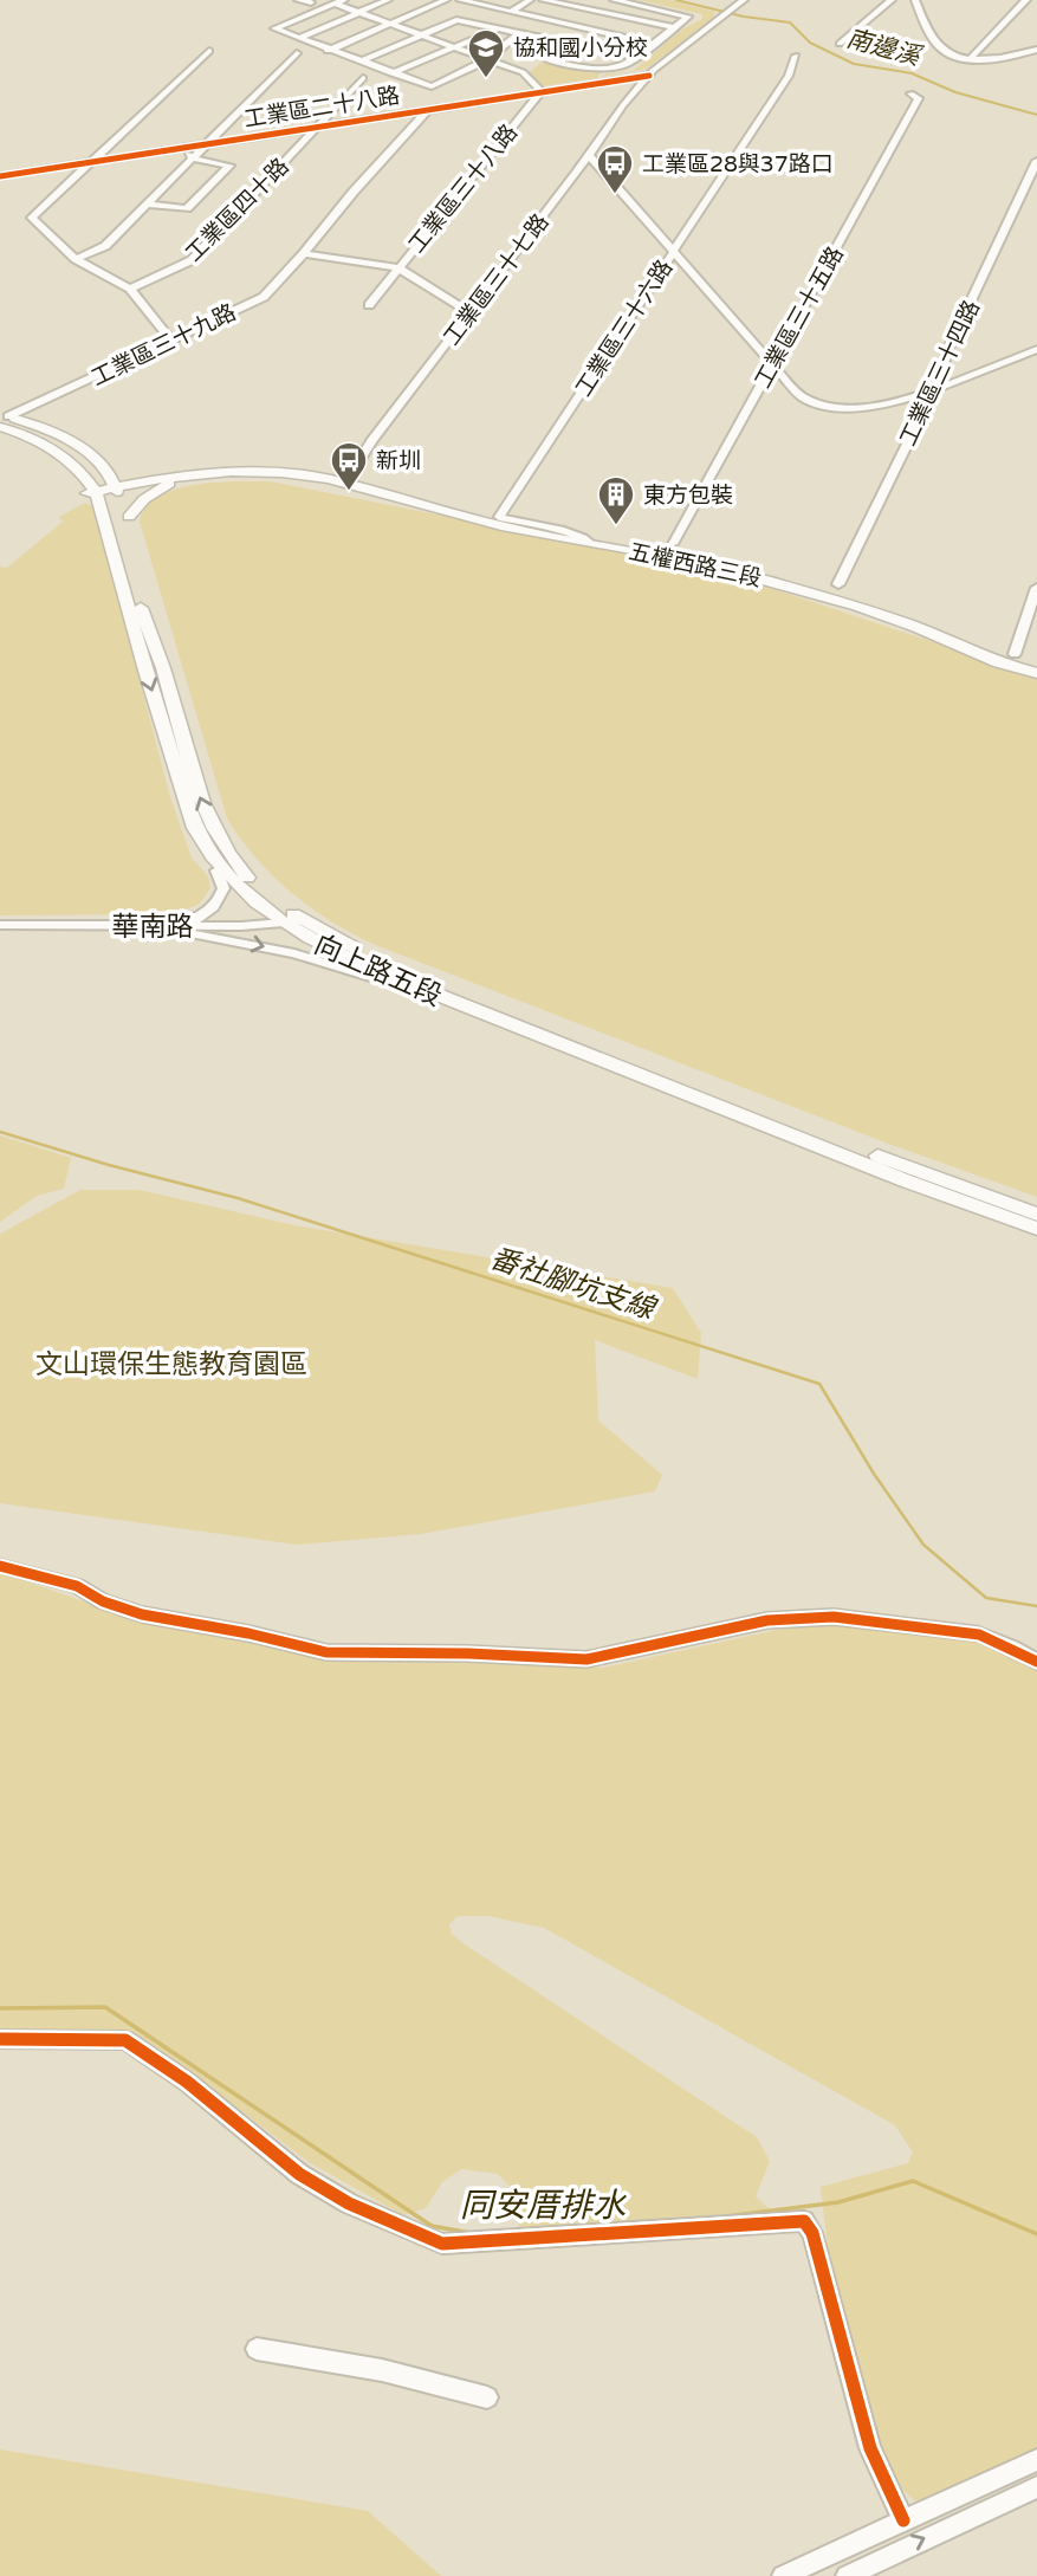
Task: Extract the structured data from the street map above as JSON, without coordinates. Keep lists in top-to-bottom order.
{
  "streets": {
    "main road": ["五權西路三段", "向上路五段"],
    "street": [
      "工業區二十八路",
      "工業區三十八路",
      "工業區四十路",
      "工業區三十七路",
      "工業區三十五路",
      "工業區三十六路",
      "工業區三十九路",
      "工業區三十四路",
      "華南路"
    ]
  },
  "crossings": [
    ["工業區二十八路", "工業區三十八路"],
    ["工業區二十八路", "工業區四十路"],
    ["工業區二十八路", "工業區三十七路"],
    ["工業區二十八路", "工業區三十九路"],
    ["工業區三十八路", "工業區三十七路"],
    ["工業區三十七路", "五權西路三段"],
    ["工業區三十六路", "五權西路三段"],
    ["工業區三十九路", "向上路五段"],
    ["五權西路三段", "向上路五段"],
    ["華南路", "向上路五段"]
  ],
  "water": ["南邊溪", "番社腳坑支線", "同安厝排水"],
  "parks": ["文山環保生態教育園區"],
  "places": {
    "school or university": ["協和國小分校"],
    "bus stop": ["工業區28與37路口", "新圳"],
    "building": ["東方包裝"]
  }
}
